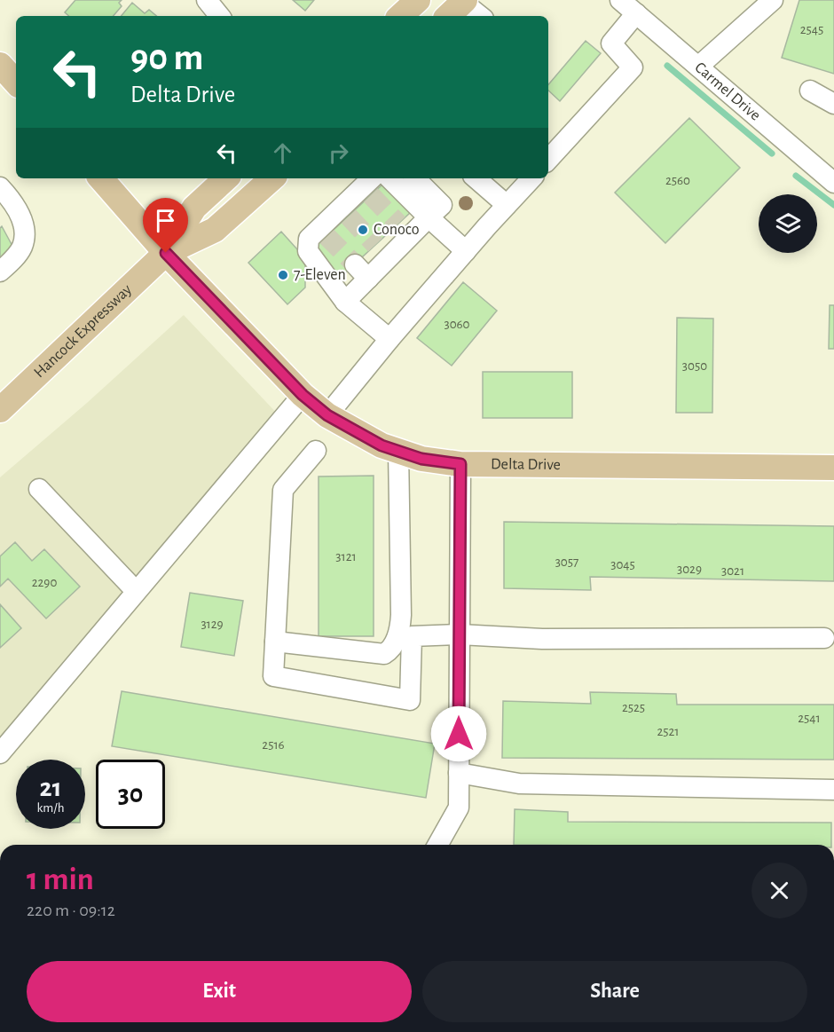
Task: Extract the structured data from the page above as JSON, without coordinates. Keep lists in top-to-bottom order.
{
  "streets": {
    "main road": ["Hancock Expressway", "Delta Drive"],
    "street": ["Carmel Drive"]
  },
  "crossings": [
    ["Hancock Expressway", "Delta Drive"]
  ],
  "places": ["Conoco", "7-Eleven"],
  "house_numbers": [
    "2545",
    "2560",
    "3060",
    "3050",
    "3121",
    "3057",
    "3045",
    "3029",
    "3021",
    "2290",
    "3129",
    "2525",
    "2541",
    "2521",
    "2516"
  ],
  "page": {
    "turn": ["90 m", "Delta Drive"],
    "speed": "21 km/h",
    "limit": "30",
    "heading": ["1 min", "220 m · 09:12"],
    "buttons": ["Exit", "Share"]
  }
}
